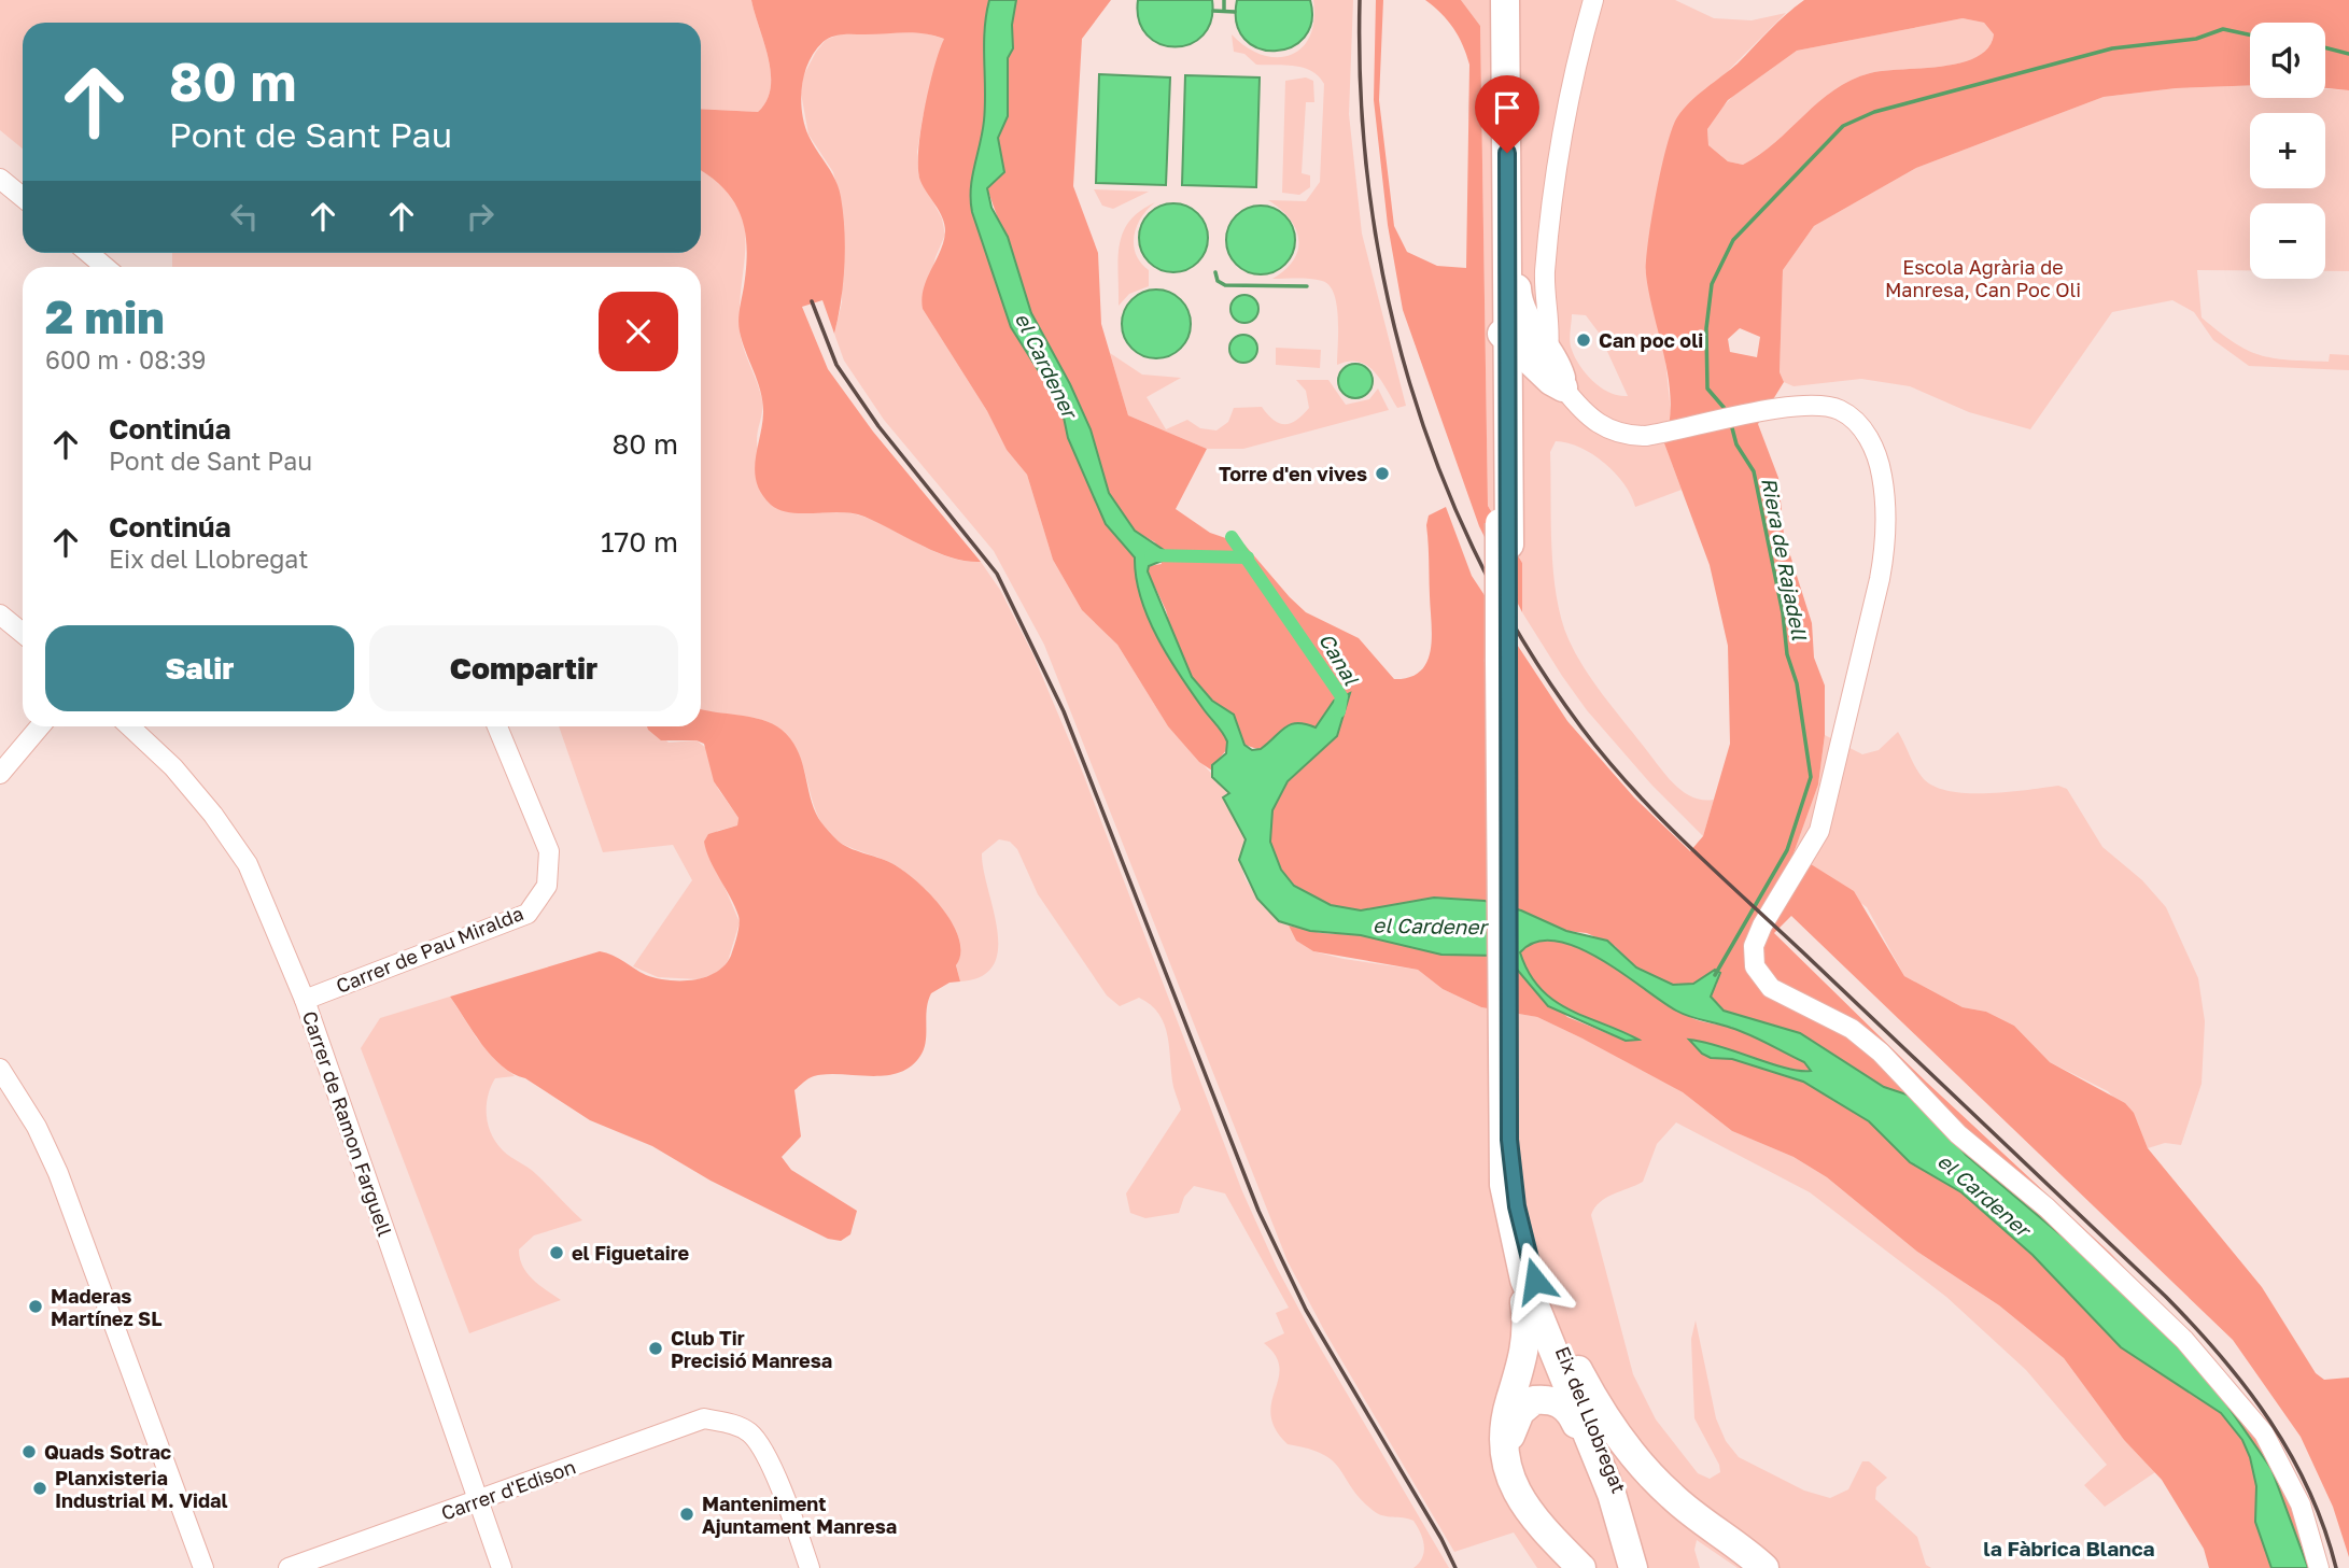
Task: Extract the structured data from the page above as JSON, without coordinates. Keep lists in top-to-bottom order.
{
  "streets": {
    "highway": ["Eix del Llobregat"],
    "street": ["Carrer de Pau Miralda", "Carrer de Ramon Farguell", "Carrer d'Edison"]
  },
  "crossings": [
    ["Carrer de Pau Miralda", "Carrer de Ramon Farguell"],
    ["Carrer de Ramon Farguell", "Carrer d'Edison"]
  ],
  "districts": ["la Fàbrica Blanca"],
  "water": ["el Cardener", "Riera de Rajadell", "Canal"],
  "parks": ["Escola Agrària de Manresa, Can Poc Oli"],
  "places": [
    "Can poc oli",
    "Torre d'en vives",
    "el Figuetaire",
    "Maderas Martínez SL",
    "Club Tir Precisió Manresa",
    "Quads Sotrac",
    "Planxisteria Industrial M. Vidal",
    "Manteniment Ajuntament Manresa"
  ],
  "page": {
    "map_buttons": ["+", "−"],
    "turn": ["80 m", "Pont de Sant Pau"],
    "heading": ["2 min", "600 m · 08:39"],
    "list": [
      {
        "name": "Continúa",
        "note": "Pont de Sant Pau",
        "value": "80 m"
      },
      {
        "name": "Continúa",
        "note": "Eix del Llobregat",
        "value": "170 m"
      }
    ],
    "buttons": ["Salir", "Compartir"]
  }
}
